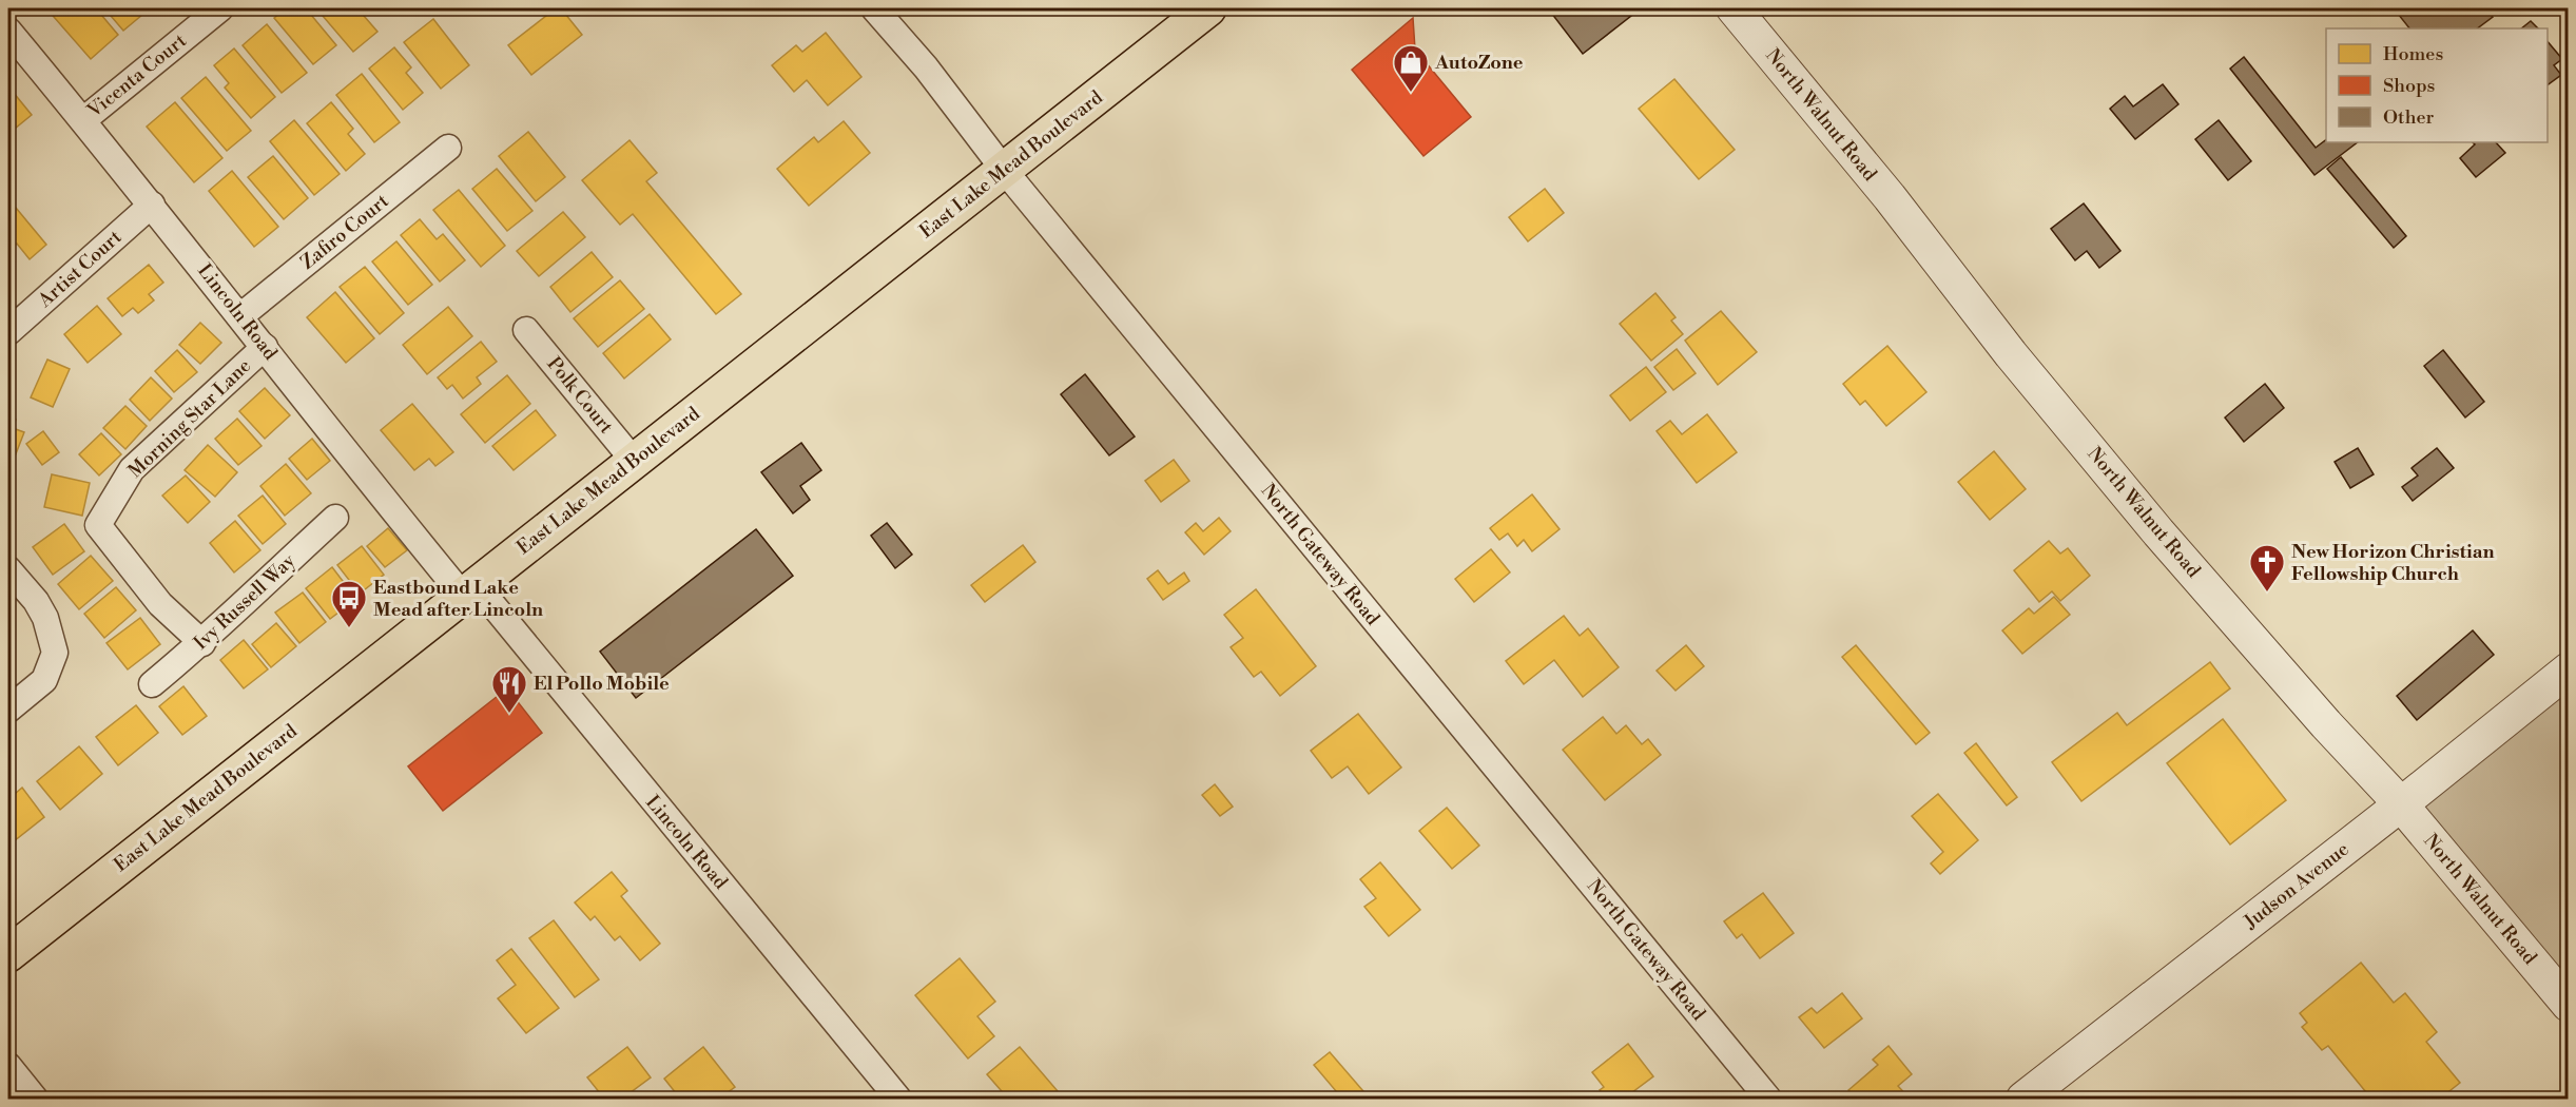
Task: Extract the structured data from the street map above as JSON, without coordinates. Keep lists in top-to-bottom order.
{
  "streets": {
    "main road": ["East Lake Mead Boulevard"],
    "street": [
      "Vicenta Court",
      "North Walnut Road",
      "Zafiro Court",
      "Artist Court",
      "Lincoln Road",
      "Polk Court",
      "Morning Star Lane",
      "North Gateway Road",
      "Ivy Russell Way",
      "Judson Avenue"
    ]
  },
  "crossings": [
    ["Vicenta Court", "Lincoln Road"],
    ["North Walnut Road", "Judson Avenue"],
    ["East Lake Mead Boulevard", "Lincoln Road"],
    ["East Lake Mead Boulevard", "Polk Court"],
    ["East Lake Mead Boulevard", "North Gateway Road"],
    ["Zafiro Court", "Lincoln Road"],
    ["Artist Court", "Lincoln Road"],
    ["Lincoln Road", "Morning Star Lane"],
    ["Morning Star Lane", "Ivy Russell Way"]
  ],
  "places": {
    "shop": ["AutoZone"],
    "church": ["New Horizon Christian Fellowship Church"],
    "bus stop": ["Eastbound Lake Mead after Lincoln"],
    "restaurant": ["El Pollo Mobile"]
  },
  "legend": ["Homes", "Shops", "Other"]
}
